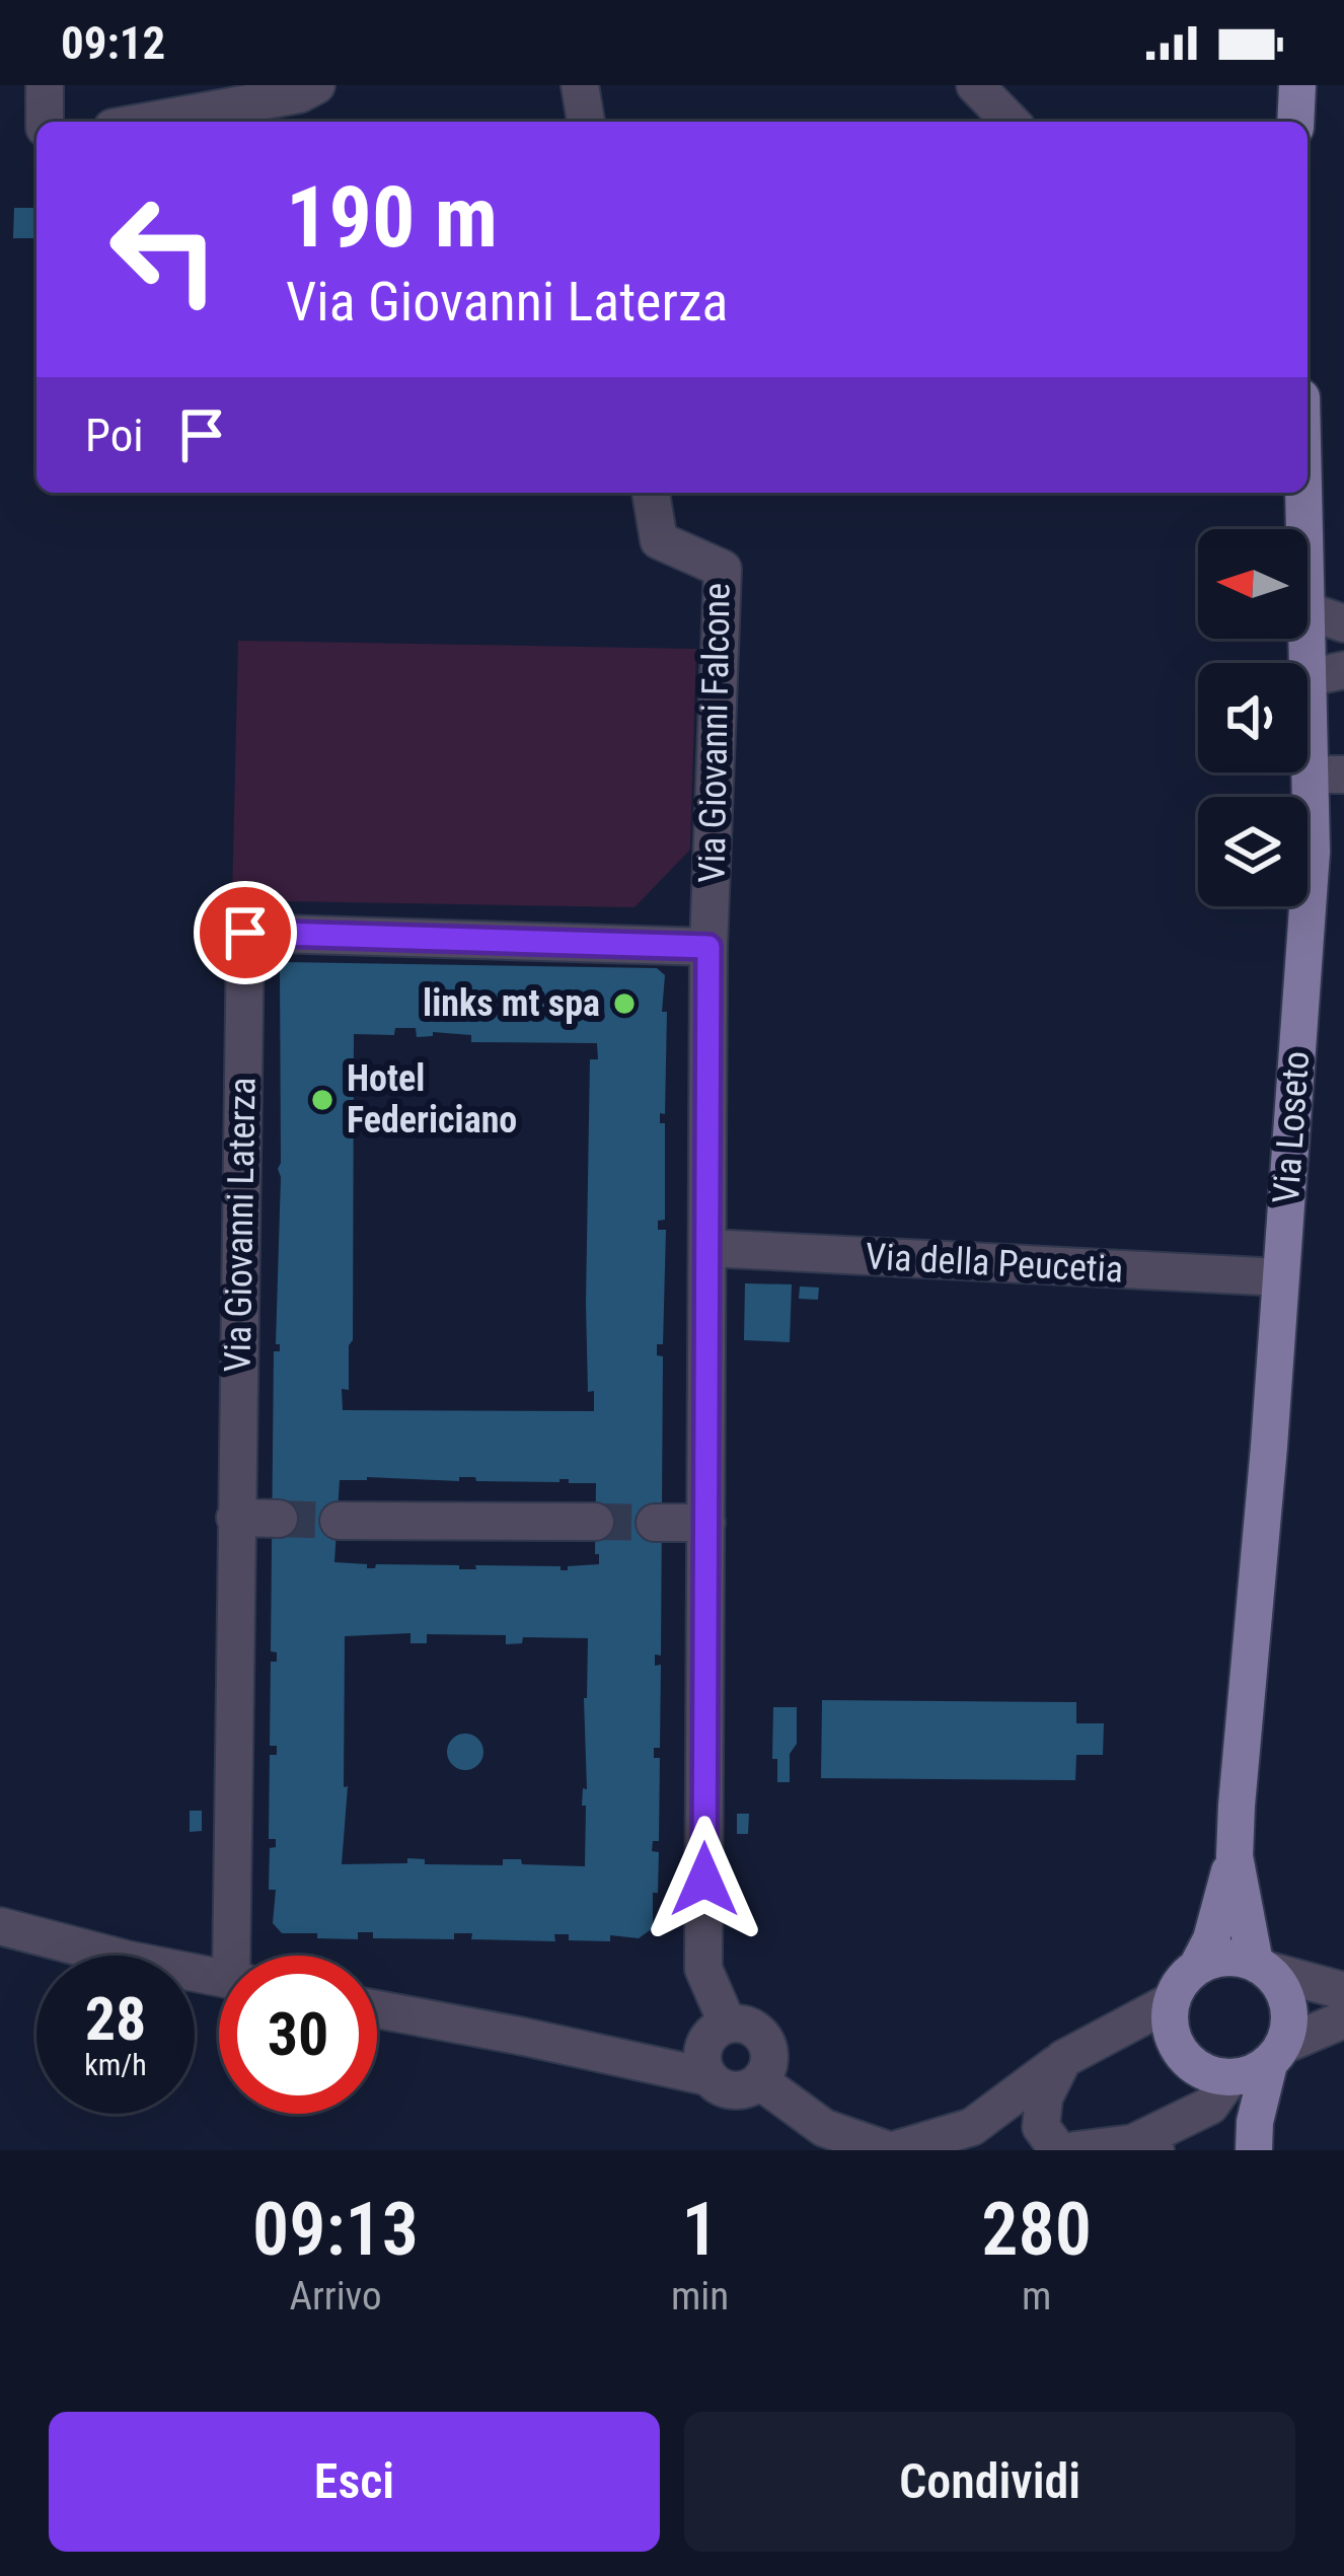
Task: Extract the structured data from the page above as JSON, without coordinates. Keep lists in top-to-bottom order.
{
  "streets": {
    "main road": ["Via Loseto"],
    "street": ["Via Giovanni Falcone", "Via Giovanni Laterza", "Via della Peucetia"]
  },
  "crossings": [
    ["Via Giovanni Falcone", "Via Giovanni Laterza"],
    ["Via Loseto", "Via della Peucetia"]
  ],
  "places": ["links mt spa", "Hotel Federiciano"],
  "north": "left",
  "page": {
    "status": "09:12",
    "turn": ["190 m", "Via Giovanni Laterza"],
    "then": "Poi",
    "speed": "28 km/h",
    "limit": "30",
    "eta": [
      "09:13",
      "Arrivo",
      "1",
      "min",
      "280",
      "m"
    ],
    "buttons": ["Esci", "Condividi"]
  }
}
